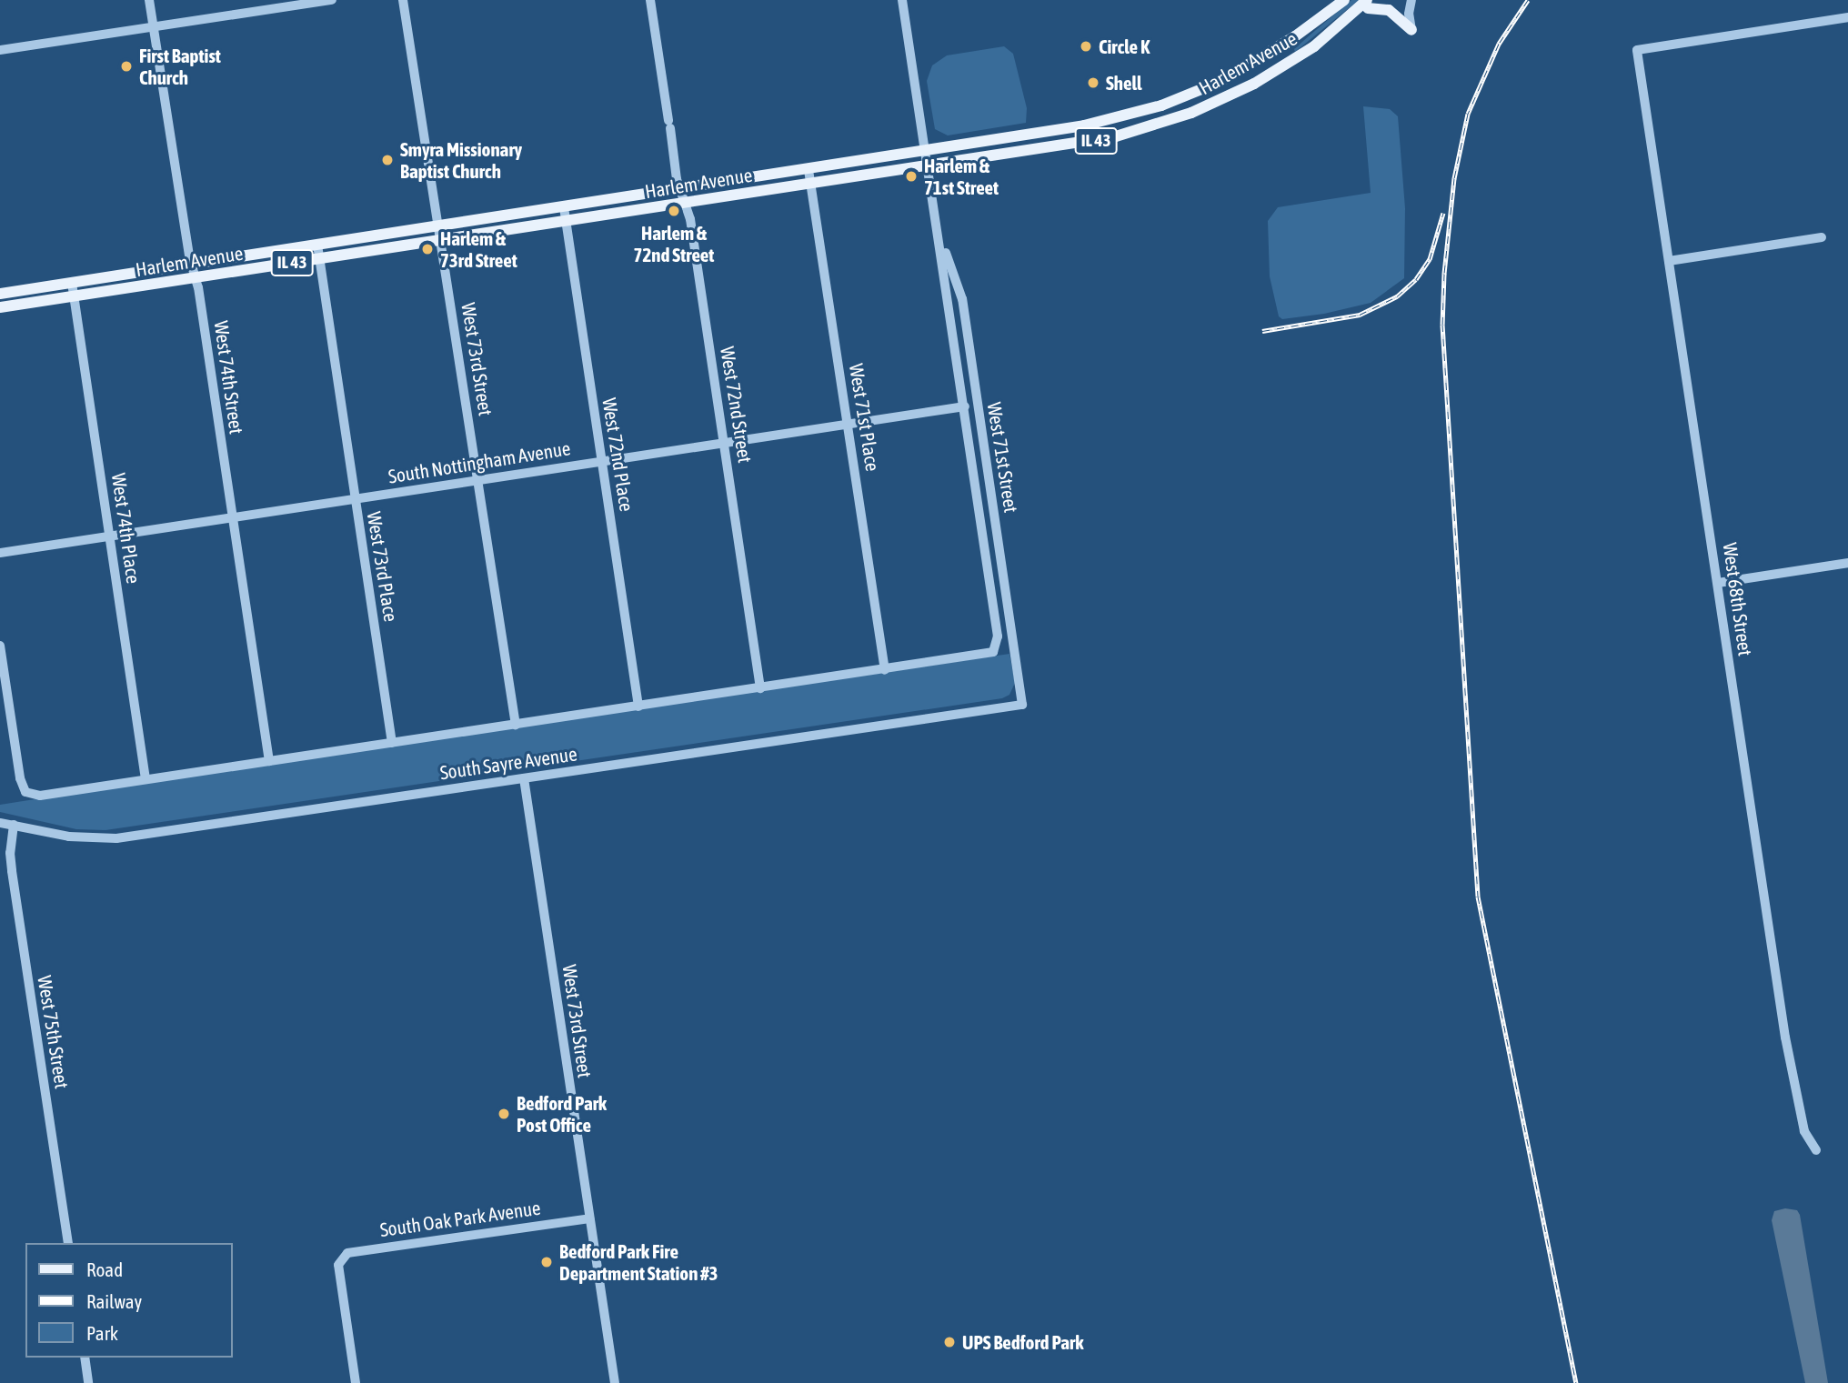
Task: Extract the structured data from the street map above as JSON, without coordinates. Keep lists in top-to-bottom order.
{
  "streets": {
    "main road": ["Harlem Avenue", "IL 43"],
    "street": [
      "West 73rd Street",
      "West 74th Street",
      "West 72nd Street",
      "West 71st Place",
      "West 72nd Place",
      "West 71st Street",
      "South Nottingham Avenue",
      "West 74th Place",
      "West 73rd Place",
      "West 68th Street",
      "South Sayre Avenue",
      "West 75th Street",
      "South Oak Park Avenue"
    ]
  },
  "crossings": [
    ["Harlem Avenue", "West 73rd Street"],
    ["Harlem Avenue", "West 74th Street"],
    ["Harlem Avenue", "West 72nd Street"],
    ["Harlem Avenue", "West 71st Place"],
    ["Harlem Avenue", "West 72nd Place"],
    ["Harlem Avenue", "West 71st Street"],
    ["Harlem Avenue", "West 74th Place"],
    ["Harlem Avenue", "West 73rd Place"],
    ["West 73rd Street", "South Nottingham Avenue"],
    ["West 73rd Street", "South Sayre Avenue"],
    ["West 73rd Street", "South Oak Park Avenue"],
    ["West 74th Street", "South Nottingham Avenue"],
    ["West 74th Street", "South Sayre Avenue"],
    ["West 72nd Street", "South Nottingham Avenue"],
    ["West 72nd Street", "South Sayre Avenue"],
    ["West 71st Place", "South Nottingham Avenue"],
    ["West 71st Place", "South Sayre Avenue"],
    ["West 72nd Place", "South Nottingham Avenue"],
    ["West 72nd Place", "South Sayre Avenue"],
    ["West 71st Street", "South Nottingham Avenue"],
    ["West 71st Street", "South Sayre Avenue"],
    ["South Nottingham Avenue", "West 74th Place"],
    ["South Nottingham Avenue", "West 73rd Place"],
    ["West 74th Place", "South Sayre Avenue"],
    ["West 73rd Place", "South Sayre Avenue"],
    ["South Sayre Avenue", "West 75th Street"]
  ],
  "places": [
    "Circle K",
    "First Baptist Church",
    "Shell",
    "Smyra Missionary Baptist Church",
    "Harlem & 71st Street",
    "Harlem & 72nd Street",
    "Harlem & 73rd Street",
    "Bedford Park Post Office",
    "Bedford Park Fire Department Station #3",
    "UPS Bedford Park"
  ],
  "legend": ["Road", "Railway", "Park"]
}
